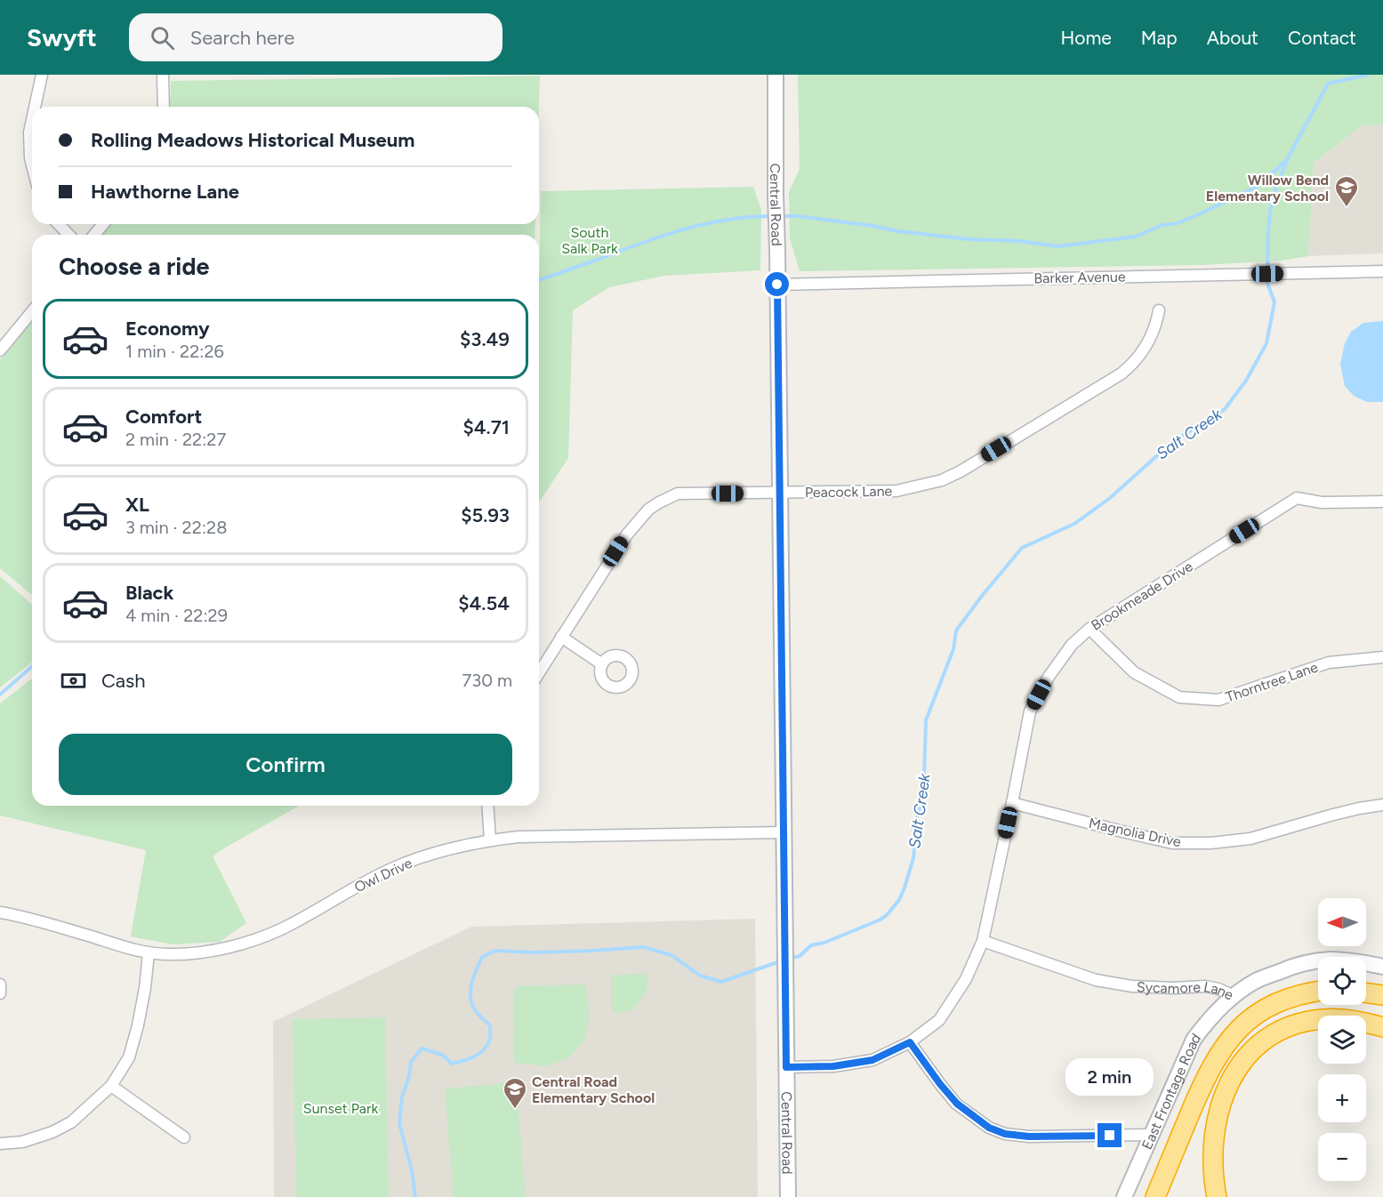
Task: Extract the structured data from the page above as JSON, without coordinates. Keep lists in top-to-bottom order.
{
  "streets": {
    "street": [
      "Central Road",
      "Barker Avenue",
      "Peacock Lane",
      "Brookmeade Drive",
      "Thorntree Lane",
      "Magnolia Drive",
      "Owl Drive",
      "Sycamore Lane",
      "East Frontage Road"
    ]
  },
  "crossings": [
    ["Central Road", "Barker Avenue"],
    ["Central Road", "Peacock Lane"],
    ["Central Road", "Brookmeade Drive"],
    ["Central Road", "Owl Drive"],
    ["Brookmeade Drive", "Thorntree Lane"],
    ["Brookmeade Drive", "Magnolia Drive"],
    ["Brookmeade Drive", "Sycamore Lane"],
    ["Sycamore Lane", "East Frontage Road"]
  ],
  "water": ["Salt Creek"],
  "parks": ["South Salk Park", "Sunset Park"],
  "places": {
    "school or university": ["Willow Bend Elementary School", "Central Road Elementary School"]
  },
  "north": "left",
  "page": {
    "header": "Swyft",
    "search": "Search here",
    "nav": [
      "Home",
      "Map",
      "About",
      "Contact"
    ],
    "banner": ["Rolling Meadows Historical Museum", "Hawthorne Lane"],
    "heading": "Choose a ride",
    "list": [
      {
        "name": "Economy",
        "note": "1 min · 22:26",
        "value": "$3.49"
      },
      {
        "name": "Comfort",
        "note": "2 min · 22:27",
        "value": "$4.71"
      },
      {
        "name": "XL",
        "note": "3 min · 22:28",
        "value": "$5.93"
      },
      {
        "name": "Black",
        "note": "4 min · 22:29",
        "value": "$4.54"
      }
    ],
    "pay": ["Cash", "730 m"],
    "buttons": "Confirm",
    "map_buttons": ["+", "−"],
    "bubble": "2 min"
  }
}
